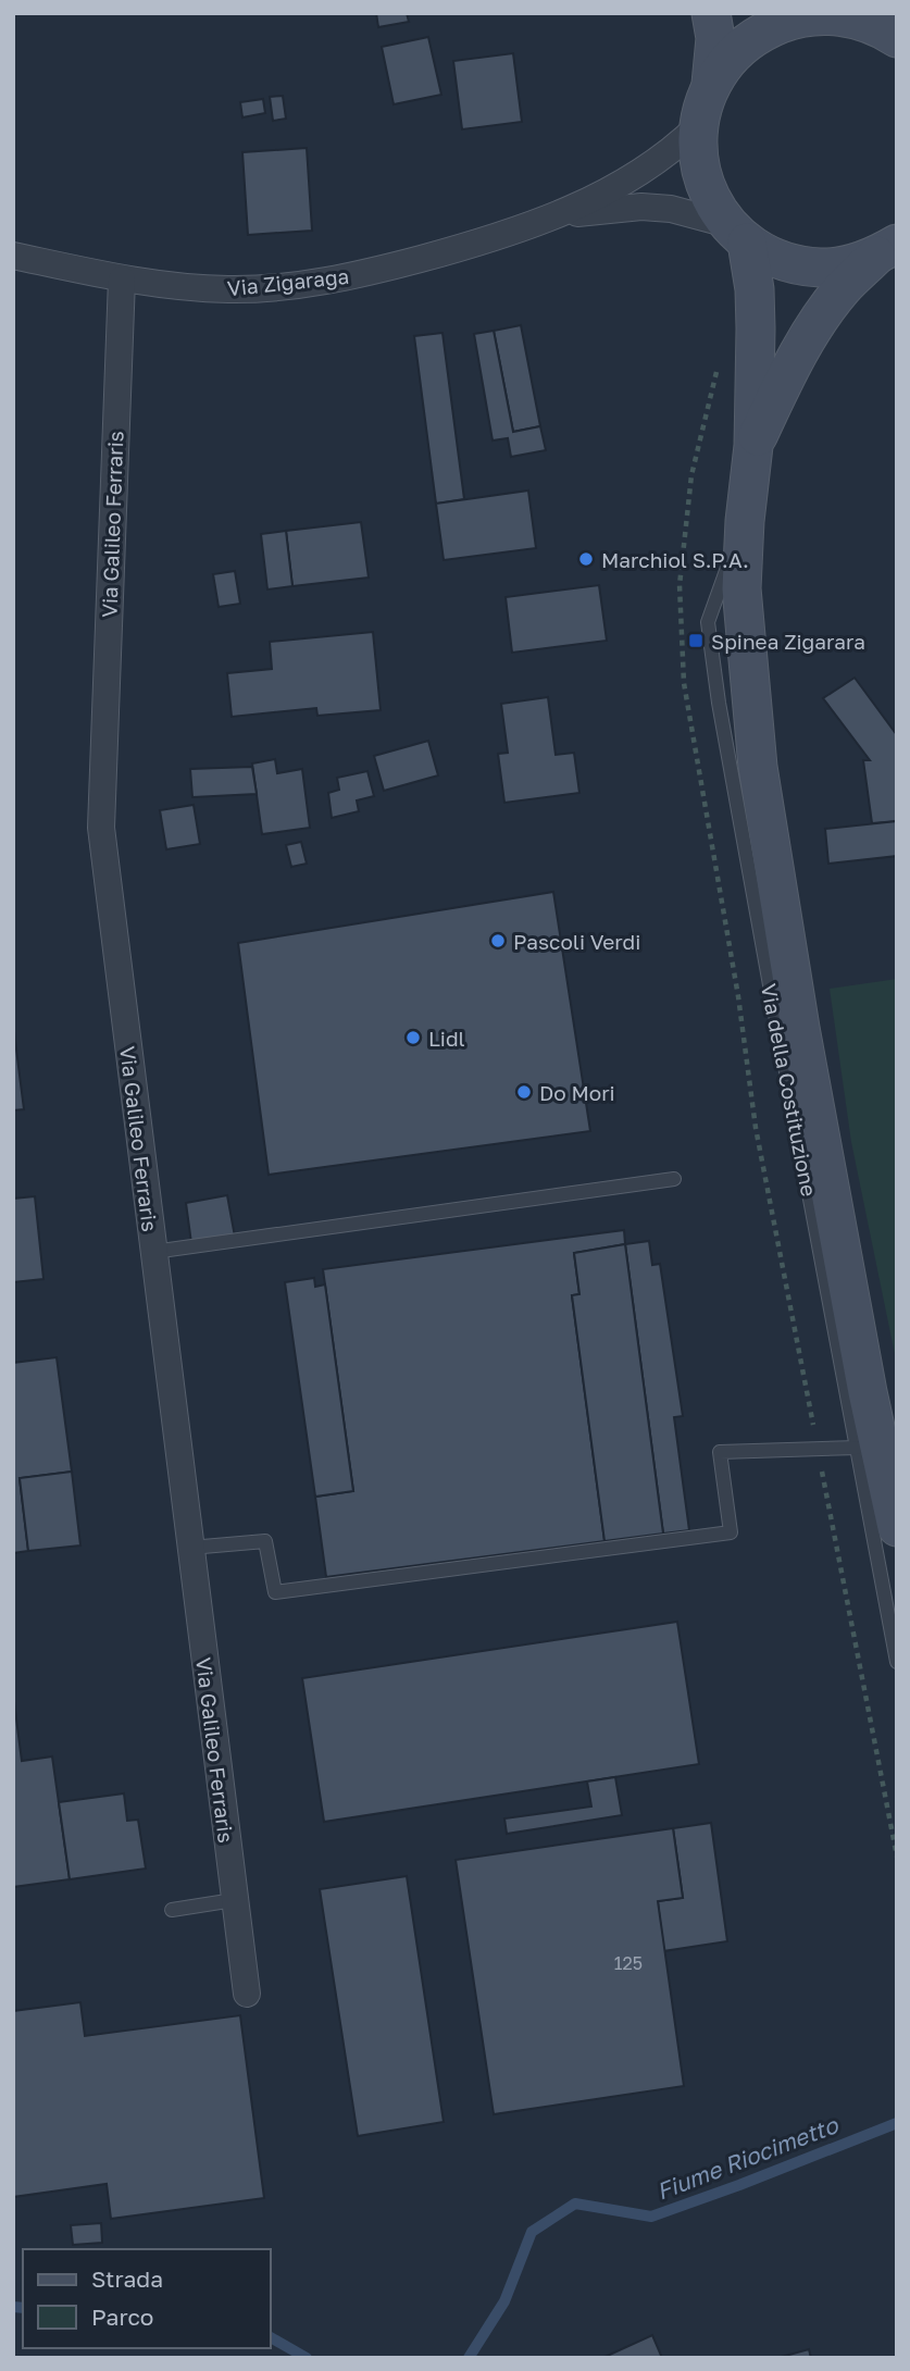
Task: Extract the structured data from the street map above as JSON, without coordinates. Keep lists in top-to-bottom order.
{
  "streets": {
    "main road": ["Via della Costituzione"],
    "street": ["Via Zigaraga", "Via Galileo Ferraris"]
  },
  "crossings": [
    ["Via Zigaraga", "Via Galileo Ferraris"],
    ["Via Zigaraga", "Via della Costituzione"]
  ],
  "water": ["Fiume Riocimetto"],
  "places": {
    "other": [
      "Marchiol S.P.A.",
      "Pascoli Verdi",
      "Lidl",
      "Do Mori"
    ],
    "transit": ["Spinea Zigarara"]
  },
  "house_numbers": ["125"],
  "legend": ["Strada", "Parco"]
}
